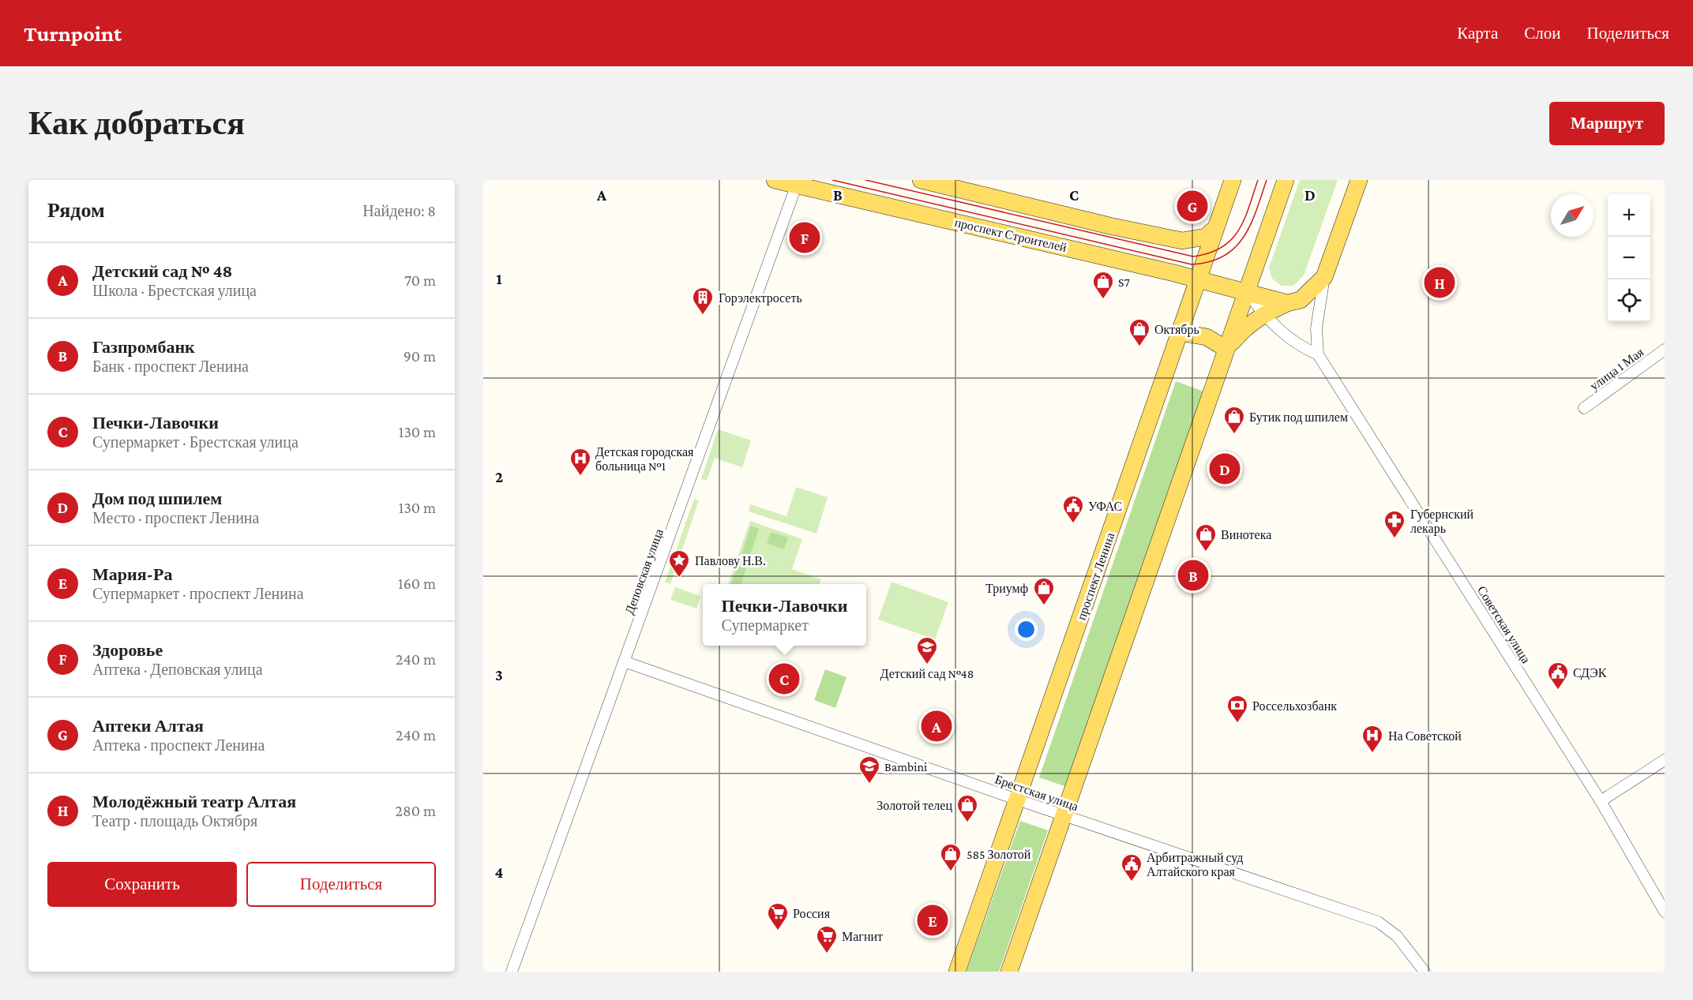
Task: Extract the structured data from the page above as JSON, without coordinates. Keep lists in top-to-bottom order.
{
  "streets": {
    "main road": ["проспект Строителей", "проспект Ленина"],
    "street": [
      "улица 1 Мая",
      "Деповская улица",
      "Советская улица",
      "Брестская улица"
    ]
  },
  "crossings": [
    ["проспект Строителей", "Деповская улица"],
    ["проспект Строителей", "проспект Ленина"],
    ["Деповская улица", "Брестская улица"],
    ["проспект Ленина", "Брестская улица"]
  ],
  "places": {
    "shop": [
      "S7",
      "Октябрь",
      "Бутик под шпилем",
      "Винотека",
      "Триумф",
      "Золотой телец",
      "585 Золотой"
    ],
    "building": ["Горэлектросеть"],
    "hospital": ["Детская городская больница №1", "На Советской"],
    "public building": ["УФАС", "СДЭК", "Арбитражный суд Алтайского края"],
    "pharmacy": ["Губернский лекарь"],
    "place": ["Павлову Н.В."],
    "school or university": ["Детский сад №48", "Bambini"],
    "bank": ["Россельхозбанк"],
    "supermarket": ["Россия", "Магнит"]
  },
  "north": "top right",
  "page": {
    "header": "Turnpoint",
    "nav": ["Карта", "Слои", "Поделиться"],
    "buttons": [
      "Маршрут",
      ["Сохранить", "Поделиться"]
    ],
    "title": "Как добраться",
    "heading": ["Рядом", "Найдено: 8"],
    "pins": [
      "G",
      "F",
      "H",
      "D",
      "B",
      "C",
      "A",
      "E"
    ],
    "map_buttons": ["+", "−"],
    "list": [
      {
        "mark": "A",
        "name": "Детский сад № 48",
        "note": "Школа · Брестская улица",
        "value": "70 m"
      },
      {
        "mark": "B",
        "name": "Газпромбанк",
        "note": "Банк · проспект Ленина",
        "value": "90 m"
      },
      {
        "mark": "C",
        "name": "Печки-Лавочки",
        "note": "Супермаркет · Брестская улица",
        "value": "130 m"
      },
      {
        "mark": "D",
        "name": "Дом под шпилем",
        "note": "Место · проспект Ленина",
        "value": "130 m"
      },
      {
        "mark": "E",
        "name": "Мария-Ра",
        "note": "Супермаркет · проспект Ленина",
        "value": "160 m"
      },
      {
        "mark": "F",
        "name": "Здоровье",
        "note": "Аптека · Деповская улица",
        "value": "240 m"
      },
      {
        "mark": "G",
        "name": "Аптеки Алтая",
        "note": "Аптека · проспект Ленина",
        "value": "240 m"
      },
      {
        "mark": "H",
        "name": "Молодёжный театр Алтая",
        "note": "Театр · площадь Октября",
        "value": "280 m"
      }
    ],
    "popup": ["Печки-Лавочки", "Супермаркет"]
  },
  "grid": {
    "columns": [
      "A",
      "B",
      "C",
      "D"
    ],
    "rows": [
      "1",
      "2",
      "3",
      "4"
    ]
  }
}
